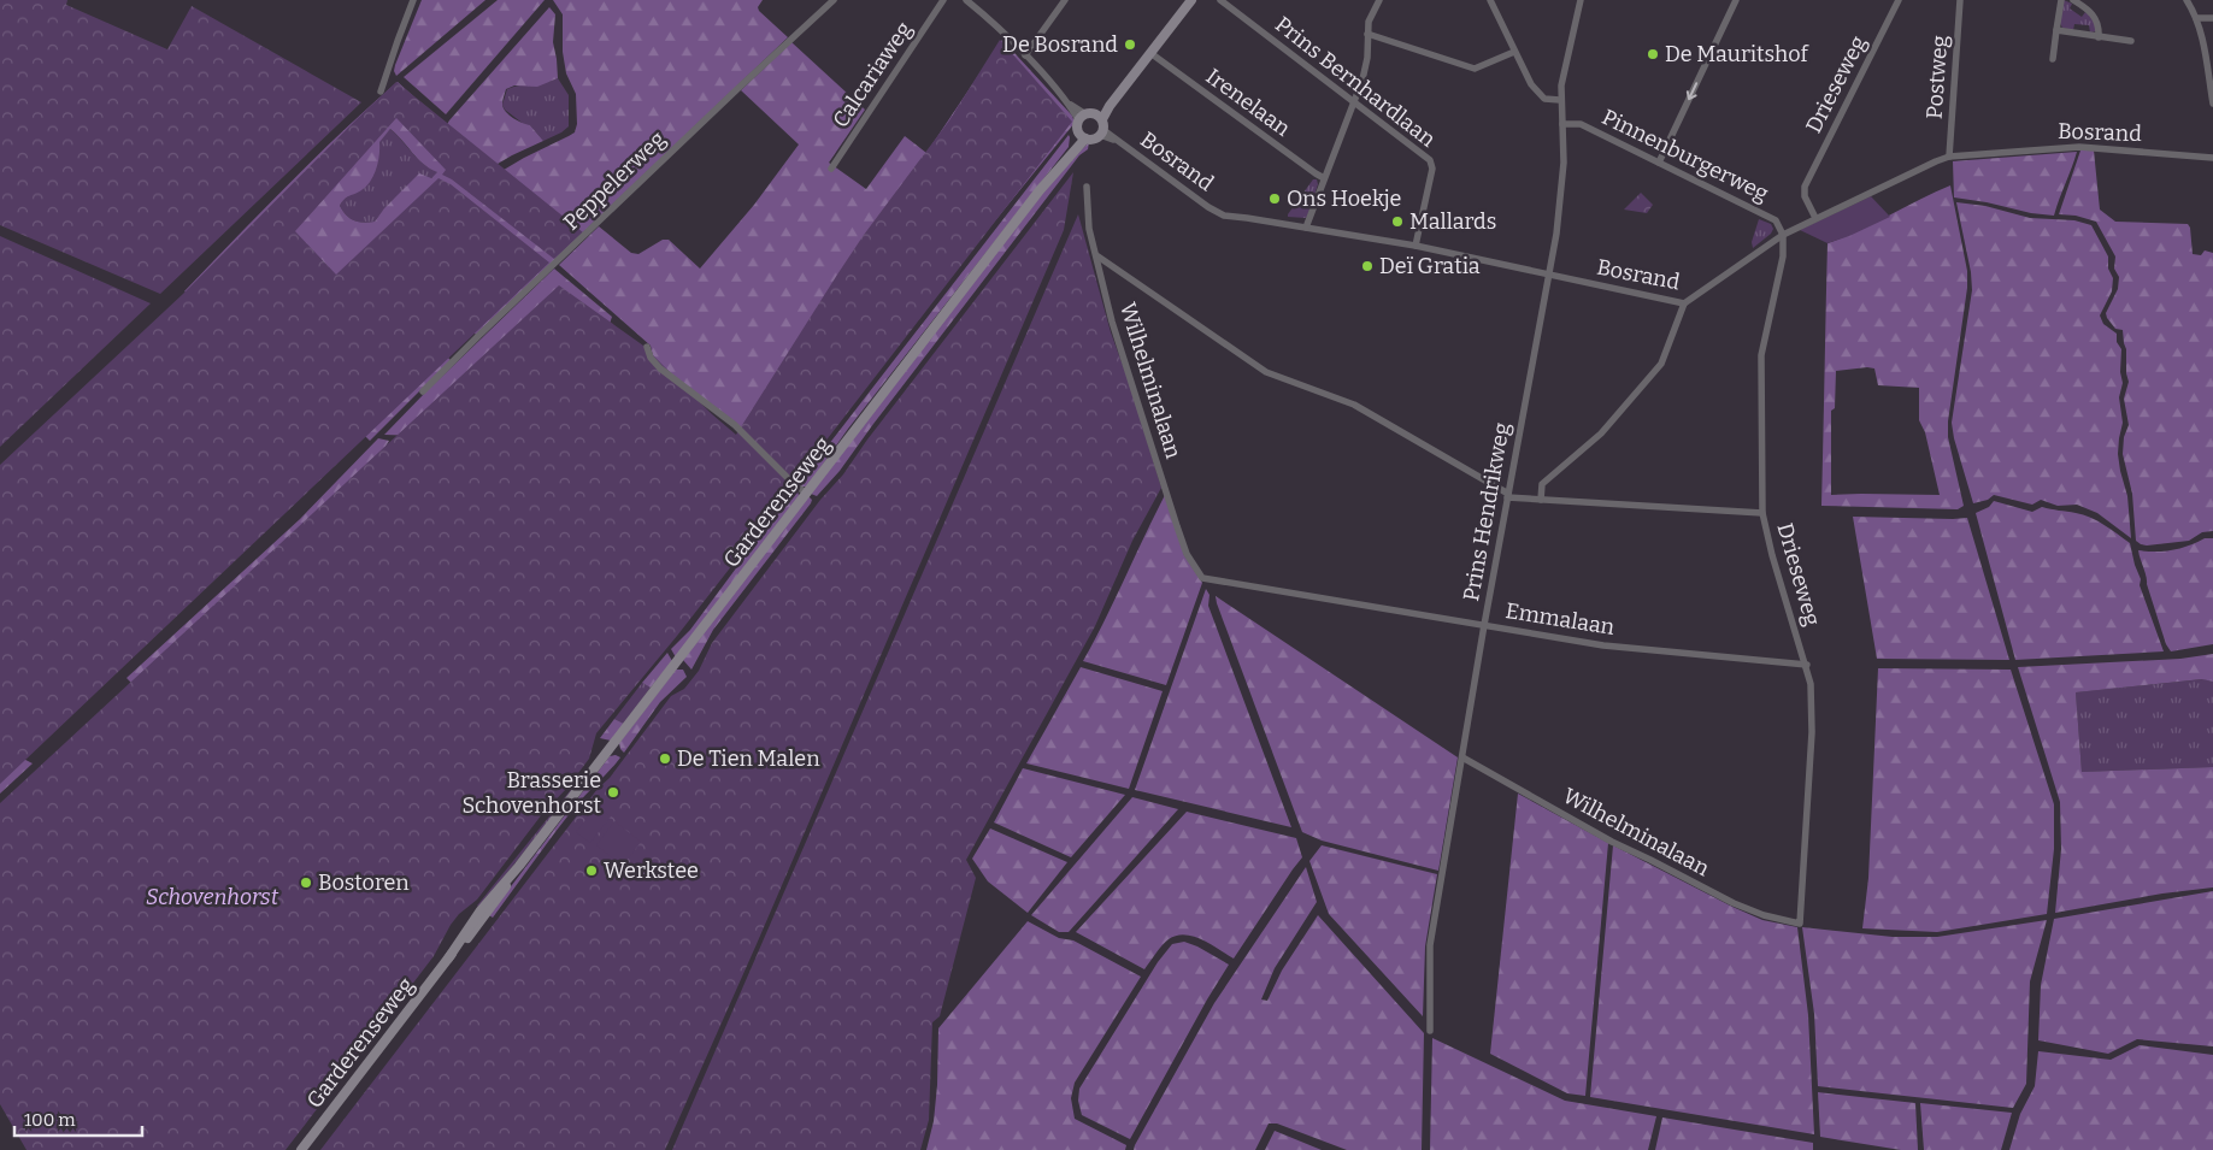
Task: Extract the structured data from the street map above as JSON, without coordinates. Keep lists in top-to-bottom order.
{
  "streets": {
    "main road": ["Garderenseweg"],
    "street": [
      "Calcariaweg",
      "Postweg",
      "Prins Bernhardlaan",
      "Drieseweg",
      "Irenelaan",
      "Bosrand",
      "Pinnenburgerweg",
      "Peppelerweg",
      "Wilhelminalaan",
      "Prins Hendrikweg",
      "Emmalaan"
    ]
  },
  "crossings": [
    ["Postweg", "Bosrand"],
    ["Prins Bernhardlaan", "Bosrand"],
    ["Drieseweg", "Bosrand"],
    ["Drieseweg", "Pinnenburgerweg"],
    ["Drieseweg", "Wilhelminalaan"],
    ["Drieseweg", "Emmalaan"],
    ["Bosrand", "Pinnenburgerweg"],
    ["Bosrand", "Garderenseweg"],
    ["Bosrand", "Prins Hendrikweg"],
    ["Pinnenburgerweg", "Prins Hendrikweg"],
    ["Wilhelminalaan", "Prins Hendrikweg"],
    ["Wilhelminalaan", "Emmalaan"],
    ["Prins Hendrikweg", "Emmalaan"]
  ],
  "parks": ["Schovenhorst"],
  "places": [
    "De Bosrand",
    "De Mauritshof",
    "Ons Hoekje",
    "Mallards",
    "Deï Gratia",
    "De Tien Malen",
    "Brasserie Schovenhorst",
    "Werkstee",
    "Bostoren"
  ],
  "scale_bar": "100 m"
}
